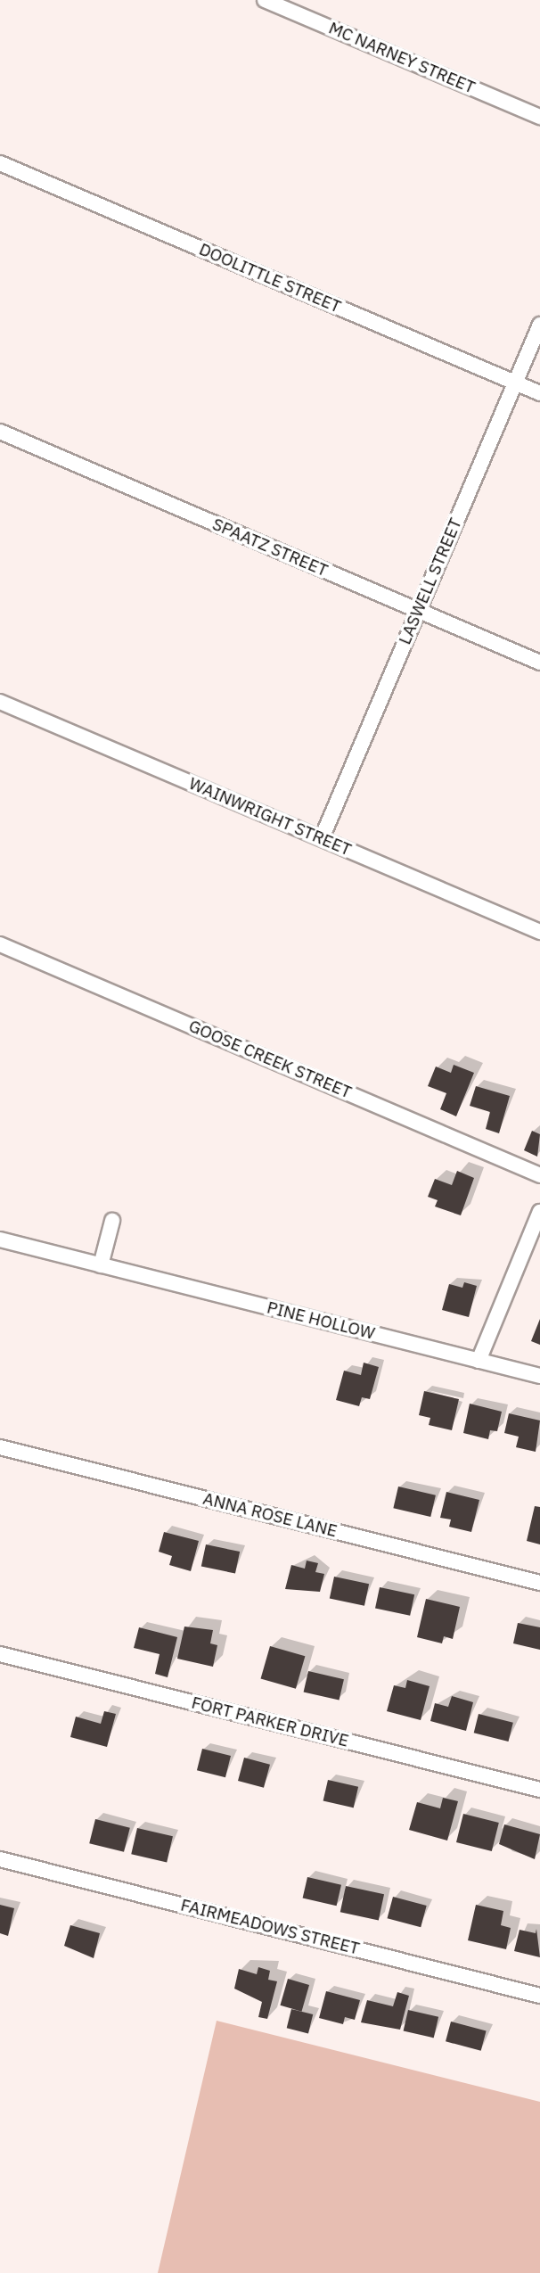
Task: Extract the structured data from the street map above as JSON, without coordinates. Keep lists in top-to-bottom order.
{
  "streets": {
    "street": [
      "MC NARNEY STREET",
      "DOOLITTLE STREET",
      "SPAATZ STREET",
      "LASWELL STREET",
      "WAINWRIGHT STREET",
      "GOOSE CREEK STREET",
      "PINE HOLLOW",
      "ANNA ROSE LANE",
      "FORT PARKER DRIVE",
      "FAIRMEADOWS STREET"
    ]
  },
  "crossings": [
    ["DOOLITTLE STREET", "LASWELL STREET"],
    ["SPAATZ STREET", "LASWELL STREET"],
    ["LASWELL STREET", "WAINWRIGHT STREET"]
  ]
}
